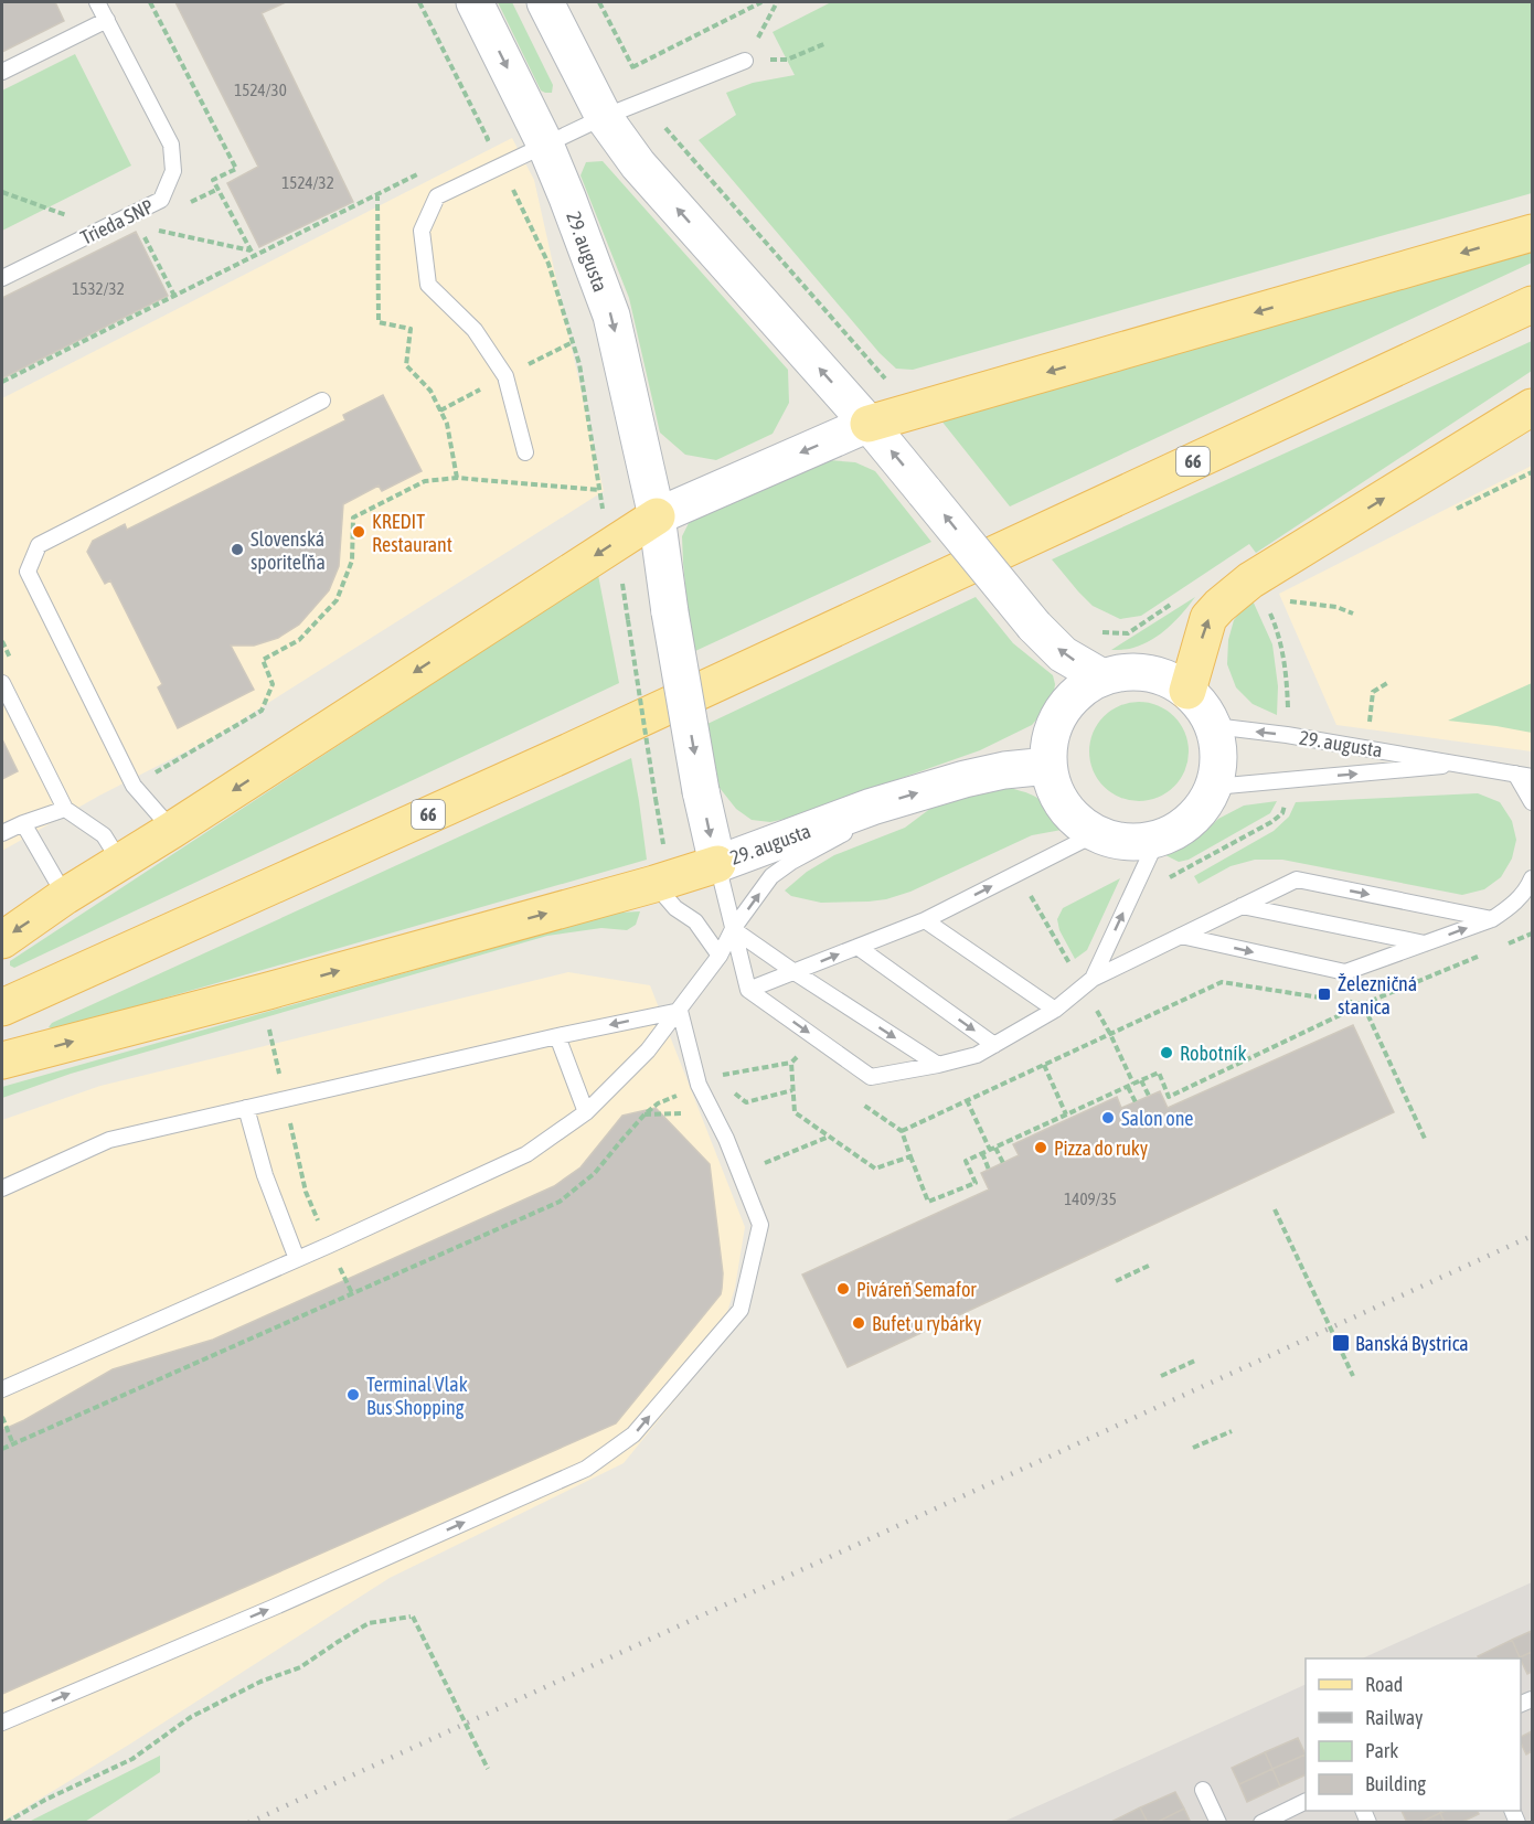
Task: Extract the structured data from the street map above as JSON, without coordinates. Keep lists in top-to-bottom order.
{
  "streets": {
    "main road": ["66"],
    "street": ["29. augusta"],
    "lane": ["Trieda SNP"]
  },
  "places": {
    "other": [
      "KREDIT Restaurant",
      "Slovenská sporiteľňa",
      "Robotník",
      "Salon one",
      "Pizza do ruky",
      "Piváreň Semafor",
      "Bufet u rybárky",
      "Terminal Vlak Bus Shopping"
    ],
    "transit": ["Železničná stanica", "Banská Bystrica"]
  },
  "house_numbers": [
    "1524/30",
    "1524/32",
    "1532/32",
    "1409/35"
  ],
  "legend": [
    "Road",
    "Railway",
    "Park",
    "Building"
  ]
}
